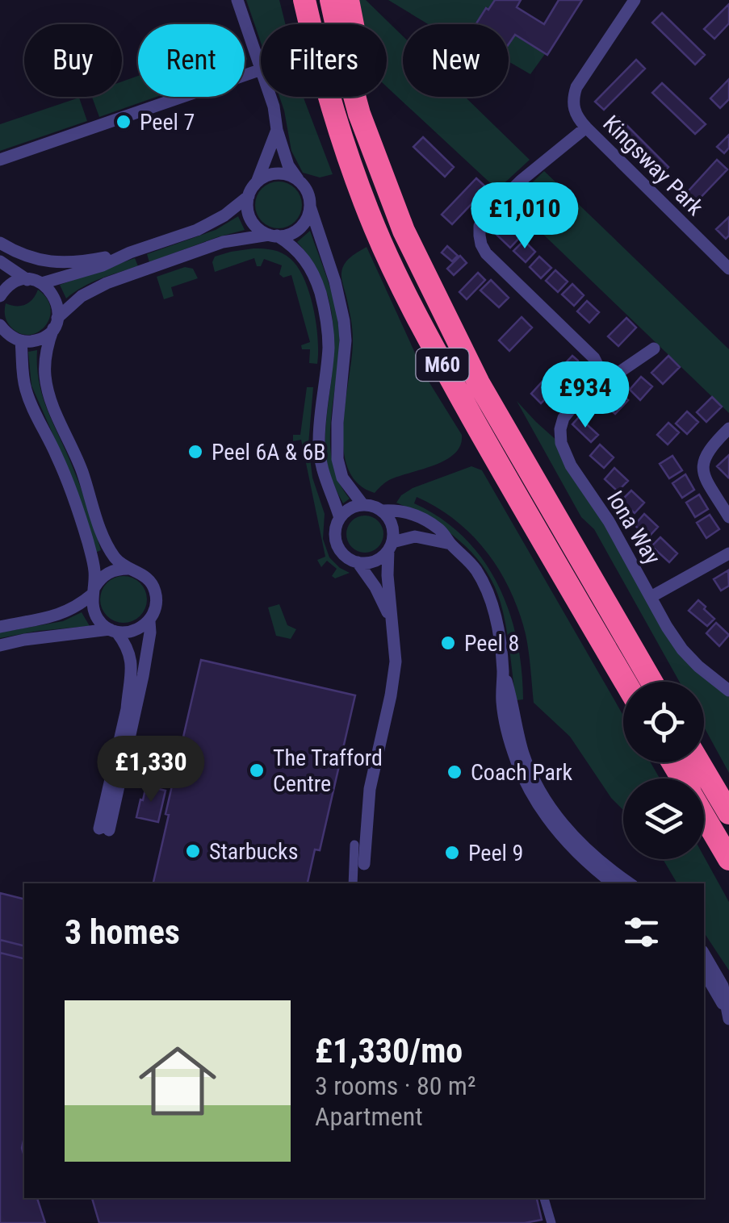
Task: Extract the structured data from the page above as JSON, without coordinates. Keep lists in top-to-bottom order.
{
  "streets": {
    "highway": ["M60"],
    "street": ["Kingsway Park", "Iona Way"]
  },
  "places": [
    "Peel 7",
    "Peel 6A & 6B",
    "Peel 8",
    "The Trafford Centre",
    "Coach Park",
    "Starbucks",
    "Peel 9"
  ],
  "page": {
    "chip": [
      "Buy",
      "Rent",
      "Filters",
      "New"
    ],
    "price": ["£1,010", "£934", "£1,330"],
    "heading": "3 homes",
    "list": [
      {
        "name": "£1,330/mo",
        "note": "3 rooms · 80 m² · Apartment"
      }
    ]
  }
}
